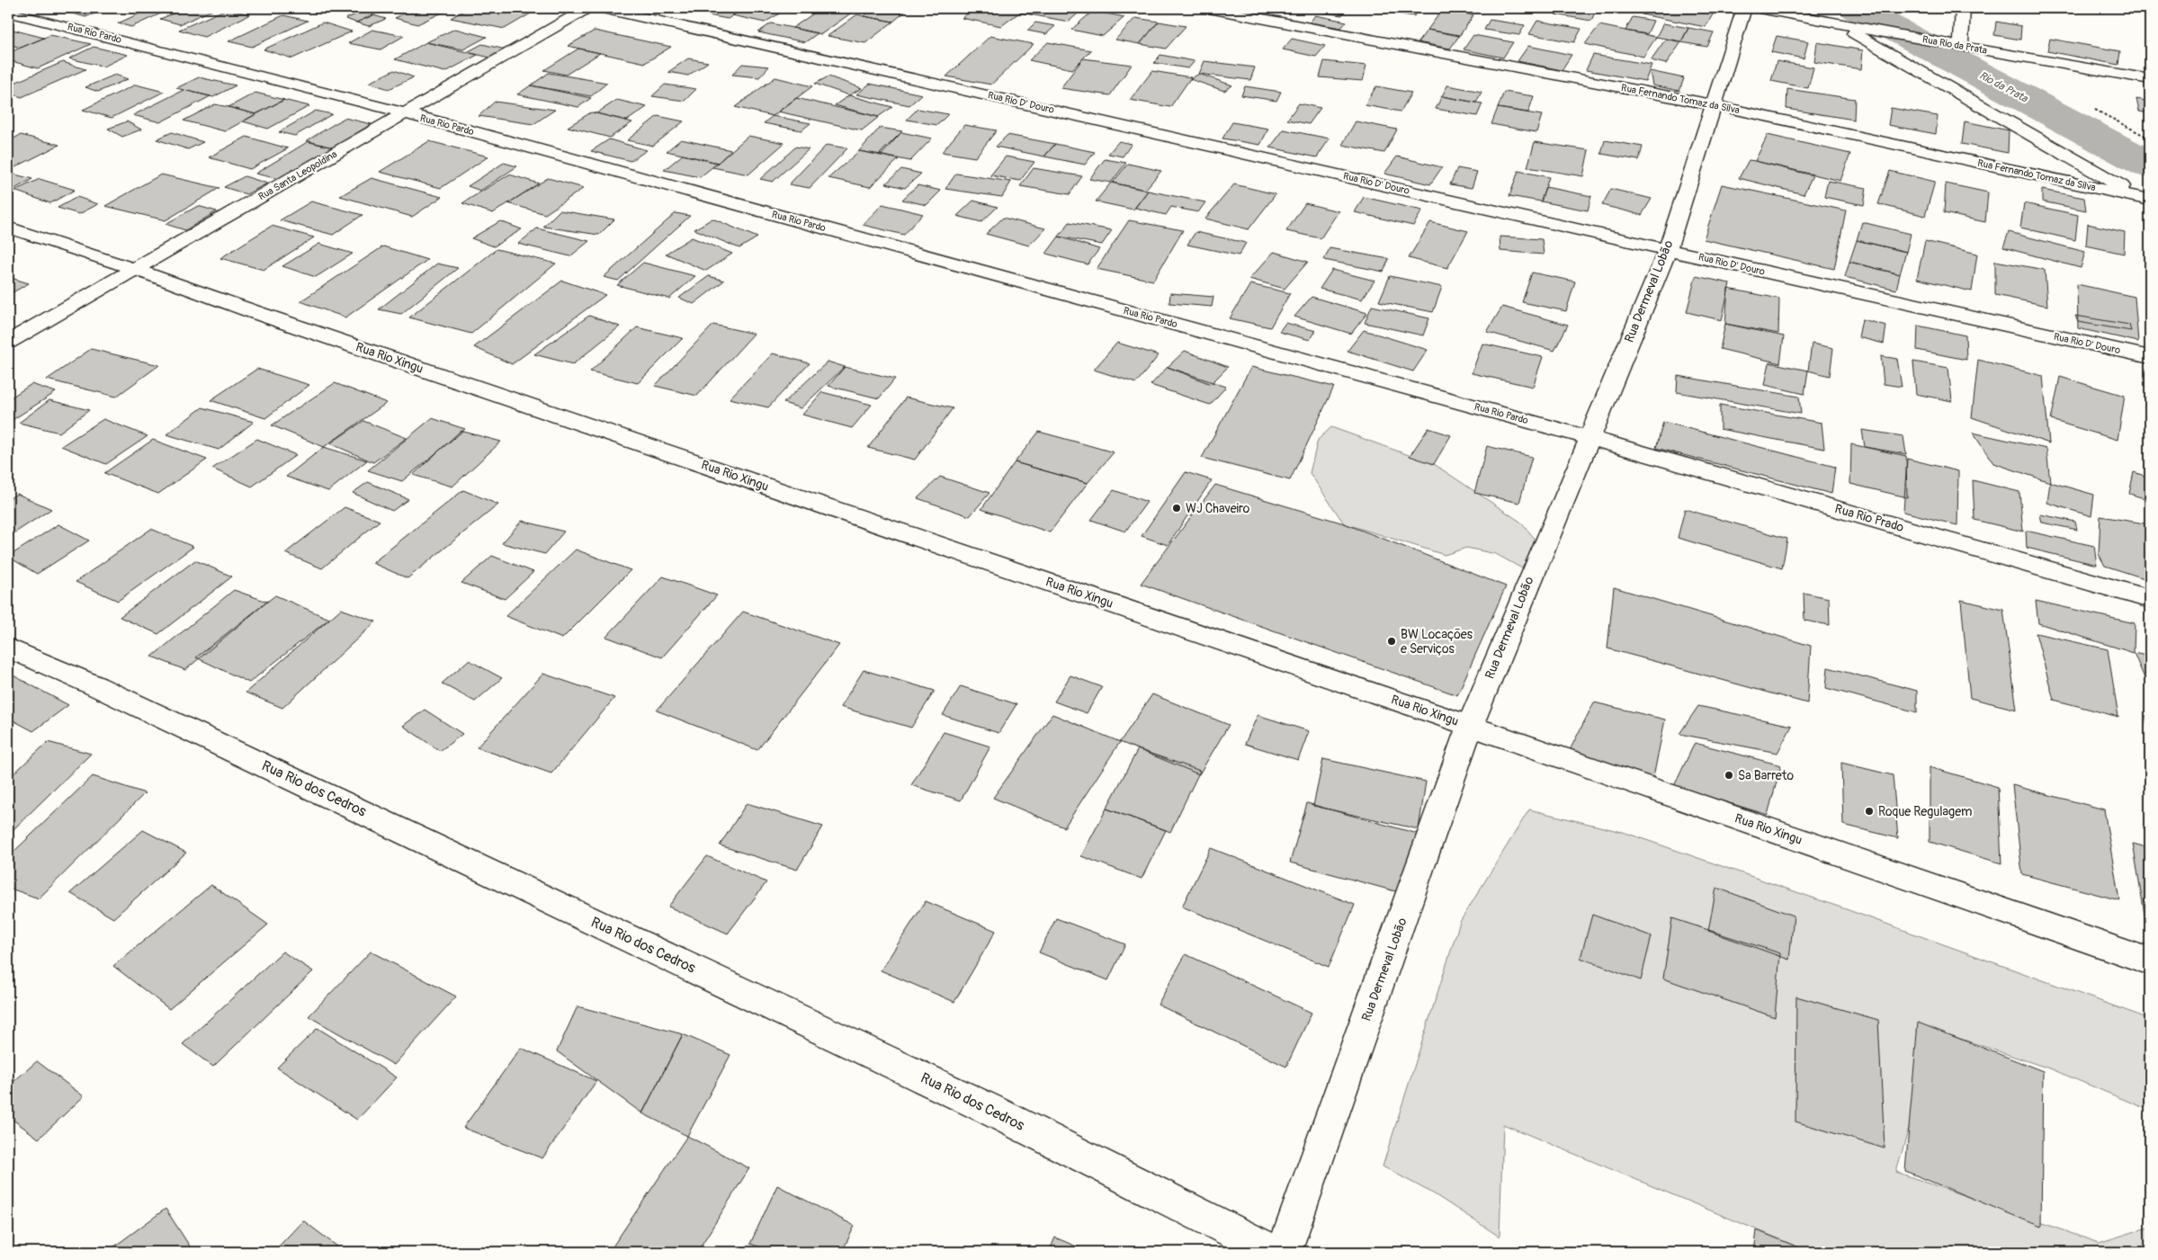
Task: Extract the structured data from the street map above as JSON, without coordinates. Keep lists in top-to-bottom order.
{
  "streets": {
    "street": [
      "Rua Rio Pardo",
      "Rua Rio da Prata",
      "Rua Fernando Tomaz da Silva",
      "Rua Rio D' Douro",
      "Rua Santa Leopoldina",
      "Rua Dermeval Lobão",
      "Rua Rio Xingu",
      "Rua Rio Prado",
      "Rua Rio dos Cedros"
    ]
  },
  "crossings": [
    ["Rua Rio Pardo", "Rua Santa Leopoldina"],
    ["Rua Rio Pardo", "Rua Dermeval Lobão"],
    ["Rua Rio Pardo", "Rua Rio Prado"],
    ["Rua Fernando Tomaz da Silva", "Rua Dermeval Lobão"],
    ["Rua Rio D' Douro", "Rua Dermeval Lobão"],
    ["Rua Santa Leopoldina", "Rua Rio Xingu"],
    ["Rua Dermeval Lobão", "Rua Rio Xingu"],
    ["Rua Dermeval Lobão", "Rua Rio Prado"]
  ],
  "water": ["Rio da Prata"],
  "places": [
    "WJ Chaveiro",
    "BW Locações e Serviços",
    "Sa Barreto",
    "Roque Regulagem"
  ]
}
